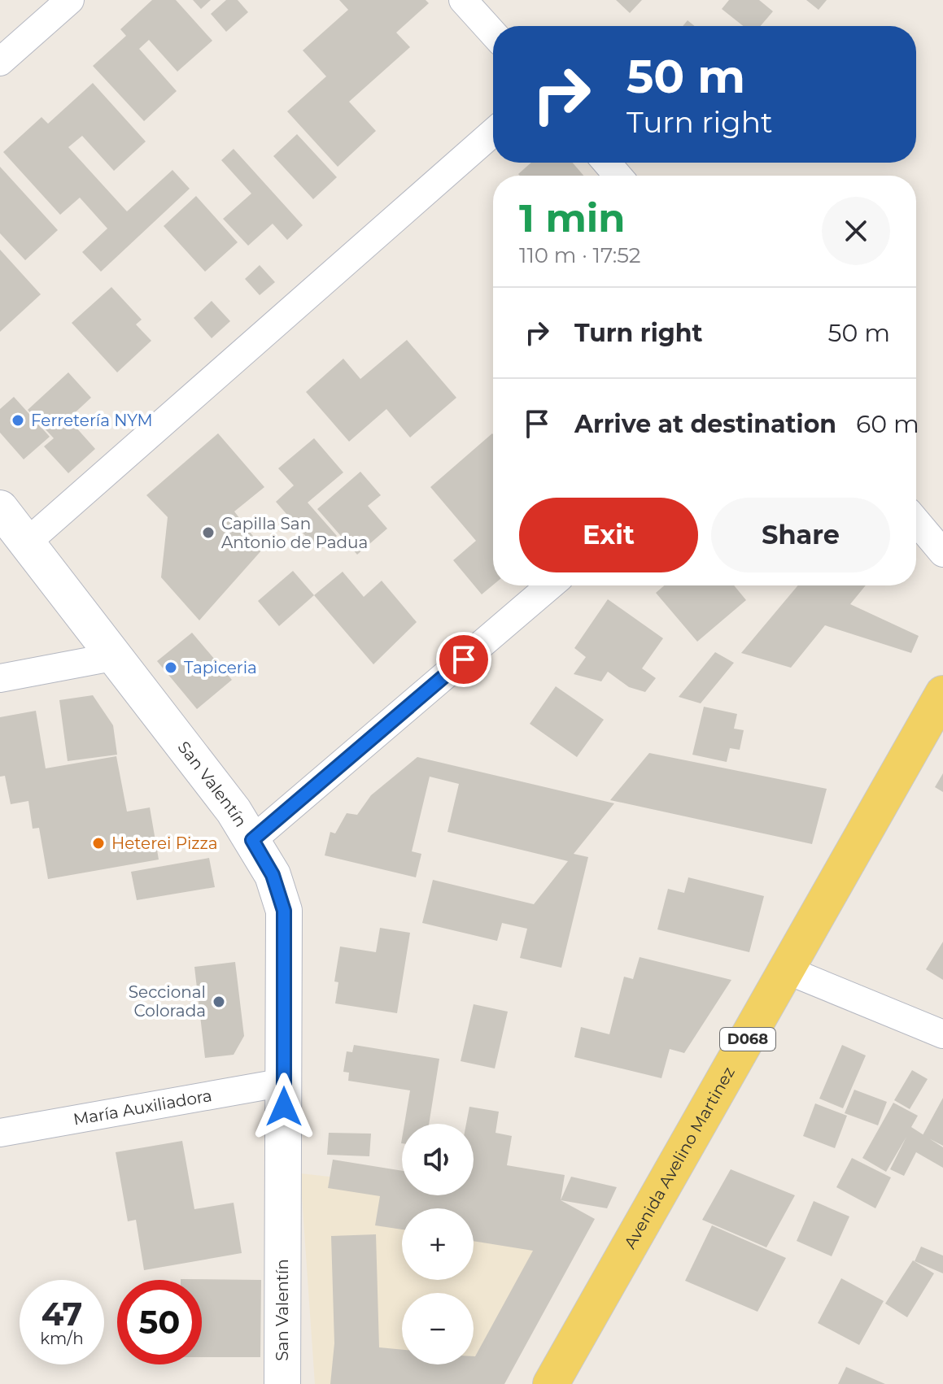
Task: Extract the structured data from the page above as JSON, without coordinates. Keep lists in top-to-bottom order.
{
  "streets": {
    "main road": ["San Valentín", "D068", "Avenida Avelino Martinez"],
    "street": ["María Auxiliadora"]
  },
  "crossings": [
    ["San Valentín", "María Auxiliadora"]
  ],
  "places": [
    "Ferretería NYM",
    "Capilla San Antonio de Padua",
    "Tapiceria",
    "Heterei Pizza",
    "Seccional Colorada"
  ],
  "page": {
    "turn": ["50 m", "Turn right"],
    "heading": ["1 min", "110 m · 17:52"],
    "list": [
      {
        "name": "Turn right",
        "value": "50 m"
      },
      {
        "name": "Arrive at destination",
        "value": "60 m"
      }
    ],
    "buttons": ["Exit", "Share"],
    "map_buttons": ["+", "−"],
    "speed": "47 km/h",
    "limit": "50"
  }
}
